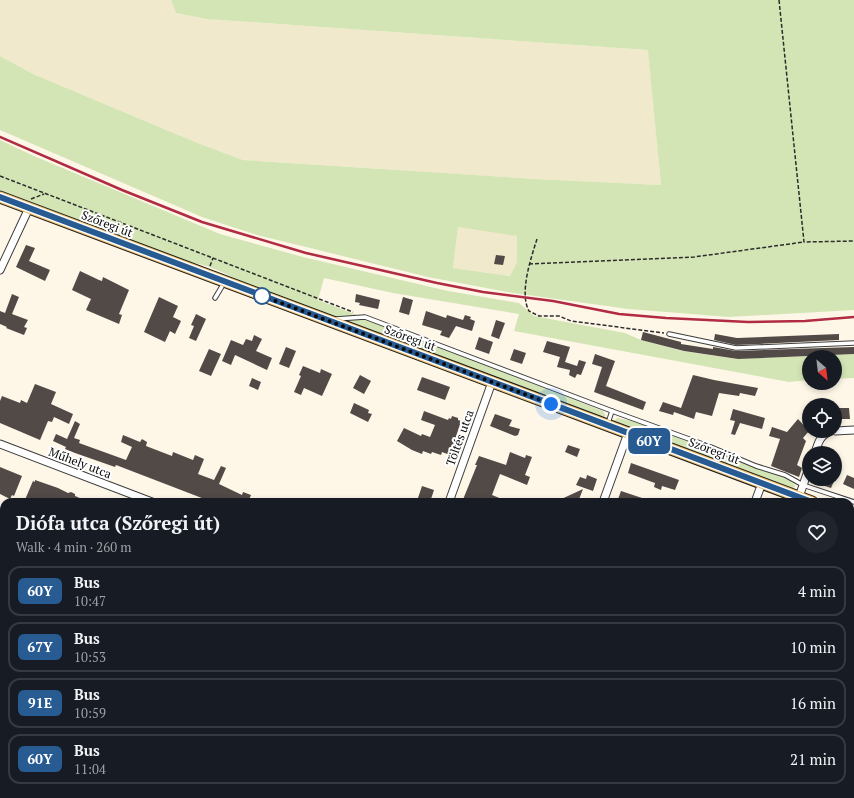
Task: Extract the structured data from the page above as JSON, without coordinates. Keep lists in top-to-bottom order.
{
  "streets": {
    "main road": ["Szőregi út"],
    "street": ["Töltés utca", "Műhely utca"]
  },
  "crossings": [
    ["Szőregi út", "Töltés utca"]
  ],
  "lines": ["bus line 60Y"],
  "north": "bottom right",
  "page": {
    "on_map": "60Y",
    "heading": ["Diófa utca (Szőregi út)", "Walk · 4 min · 260 m"],
    "list": [
      {
        "mark": "60Y",
        "name": "Bus",
        "note": "10:47",
        "value": "4 min"
      },
      {
        "mark": "67Y",
        "name": "Bus",
        "note": "10:53",
        "value": "10 min"
      },
      {
        "mark": "91E",
        "name": "Bus",
        "note": "10:59",
        "value": "16 min"
      },
      {
        "mark": "60Y",
        "name": "Bus",
        "note": "11:04",
        "value": "21 min"
      }
    ]
  }
}
